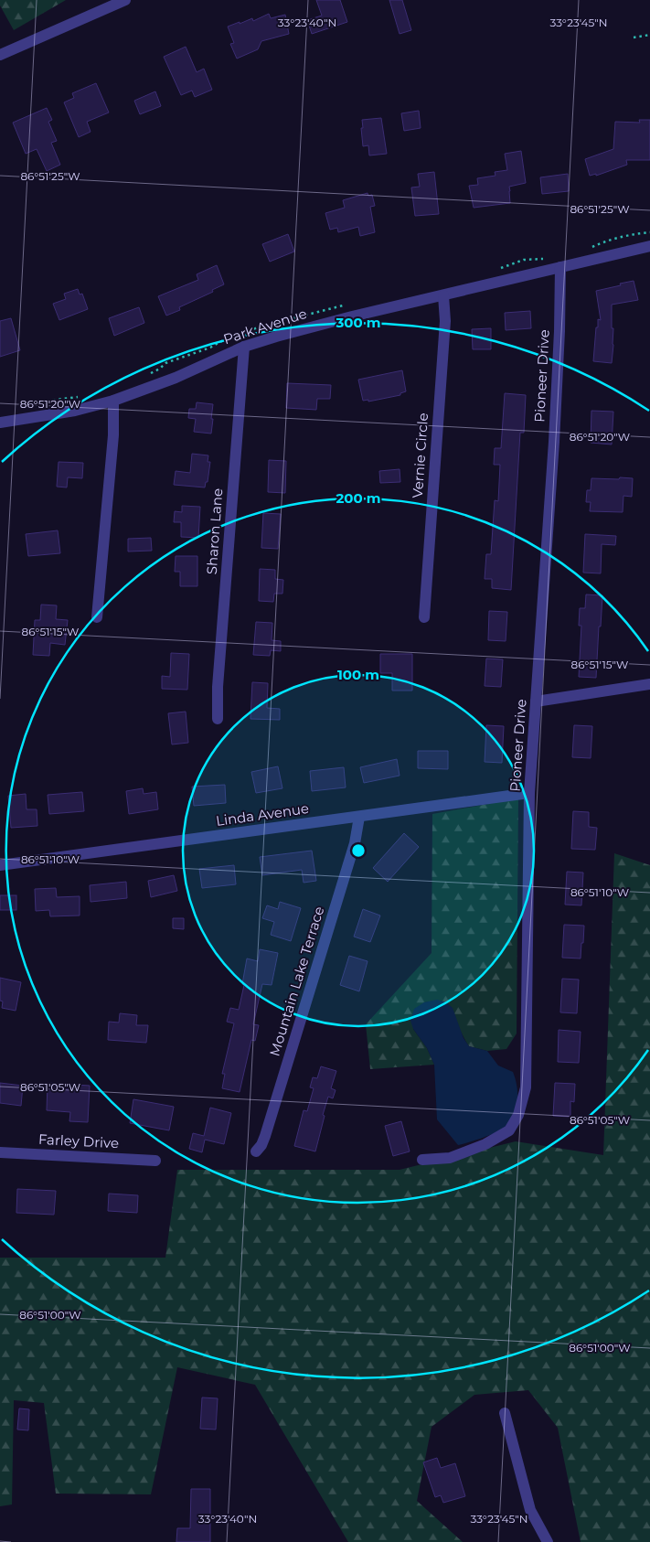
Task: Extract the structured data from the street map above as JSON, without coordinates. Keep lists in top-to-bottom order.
{
  "streets": {
    "street": [
      "Park Avenue",
      "Pioneer Drive",
      "Vernie Circle",
      "Sharon Lane",
      "Linda Avenue",
      "Mountain Lake Terrace",
      "Farley Drive"
    ]
  },
  "crossings": [
    ["Park Avenue", "Pioneer Drive"],
    ["Park Avenue", "Vernie Circle"],
    ["Park Avenue", "Sharon Lane"],
    ["Pioneer Drive", "Linda Avenue"],
    ["Linda Avenue", "Mountain Lake Terrace"]
  ],
  "coordinates": [
    "33°23'40\"N",
    "33°23'45\"N",
    "86°51'25\"W",
    "86°51'20\"W",
    "86°51'15\"W",
    "86°51'10\"W",
    "86°51'05\"W",
    "86°51'00\"W"
  ],
  "rings": ["300 m", "200 m", "100 m"]
}
